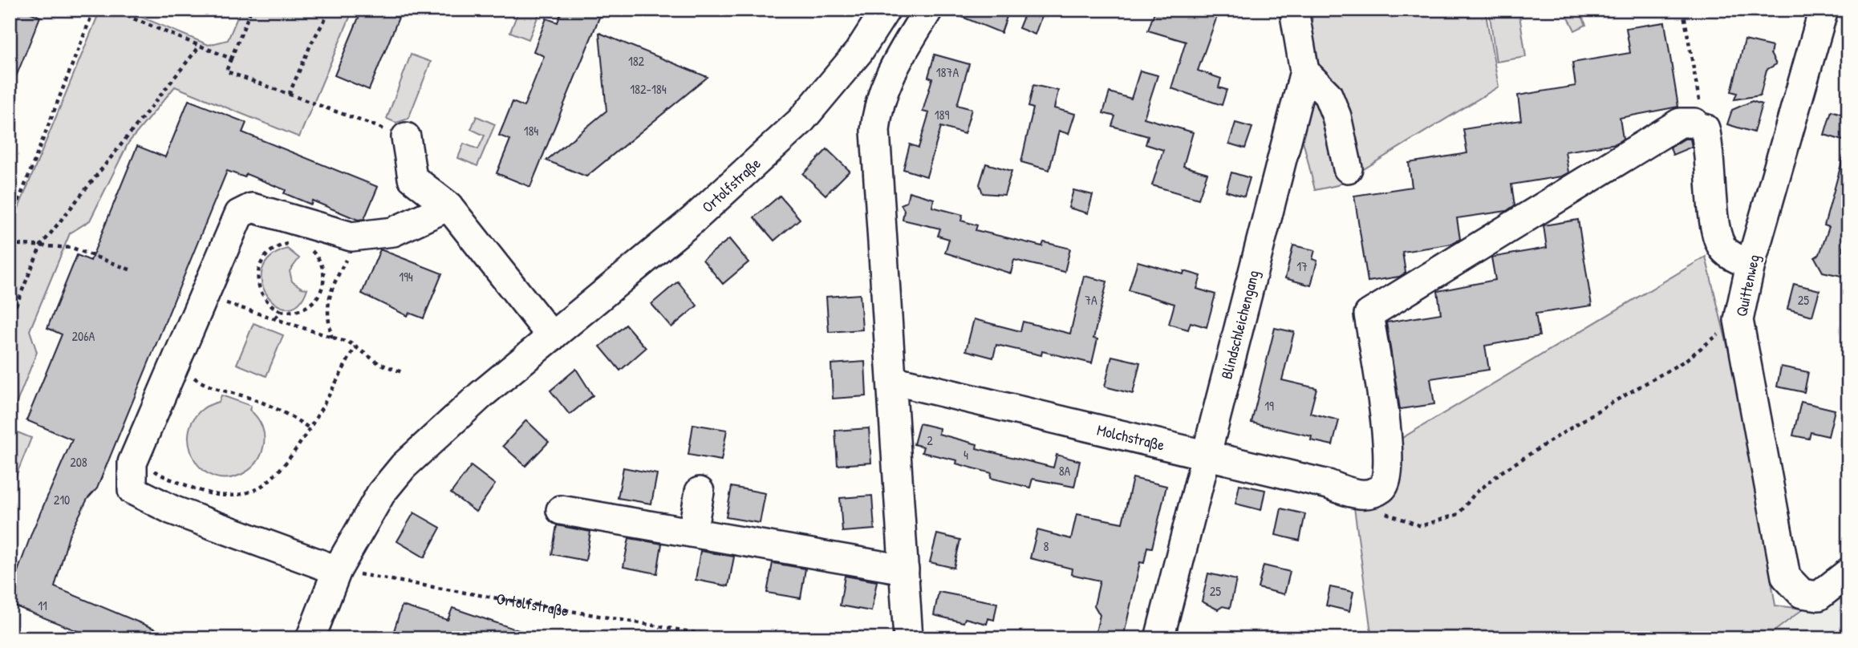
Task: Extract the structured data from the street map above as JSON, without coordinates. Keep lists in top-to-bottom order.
{
  "streets": {
    "street": [
      "Ortolfstraße",
      "Quittenweg",
      "Blindschleichengang",
      "Molchstraße"
    ]
  },
  "crossings": [
    ["Blindschleichengang", "Molchstraße"]
  ],
  "house_numbers": [
    "182",
    "187A",
    "182-184",
    "189",
    "184",
    "17",
    "194",
    "7A",
    "25",
    "206A",
    "19",
    "2",
    "4",
    "208",
    "8A",
    "210",
    "8",
    "25",
    "11"
  ]
}
